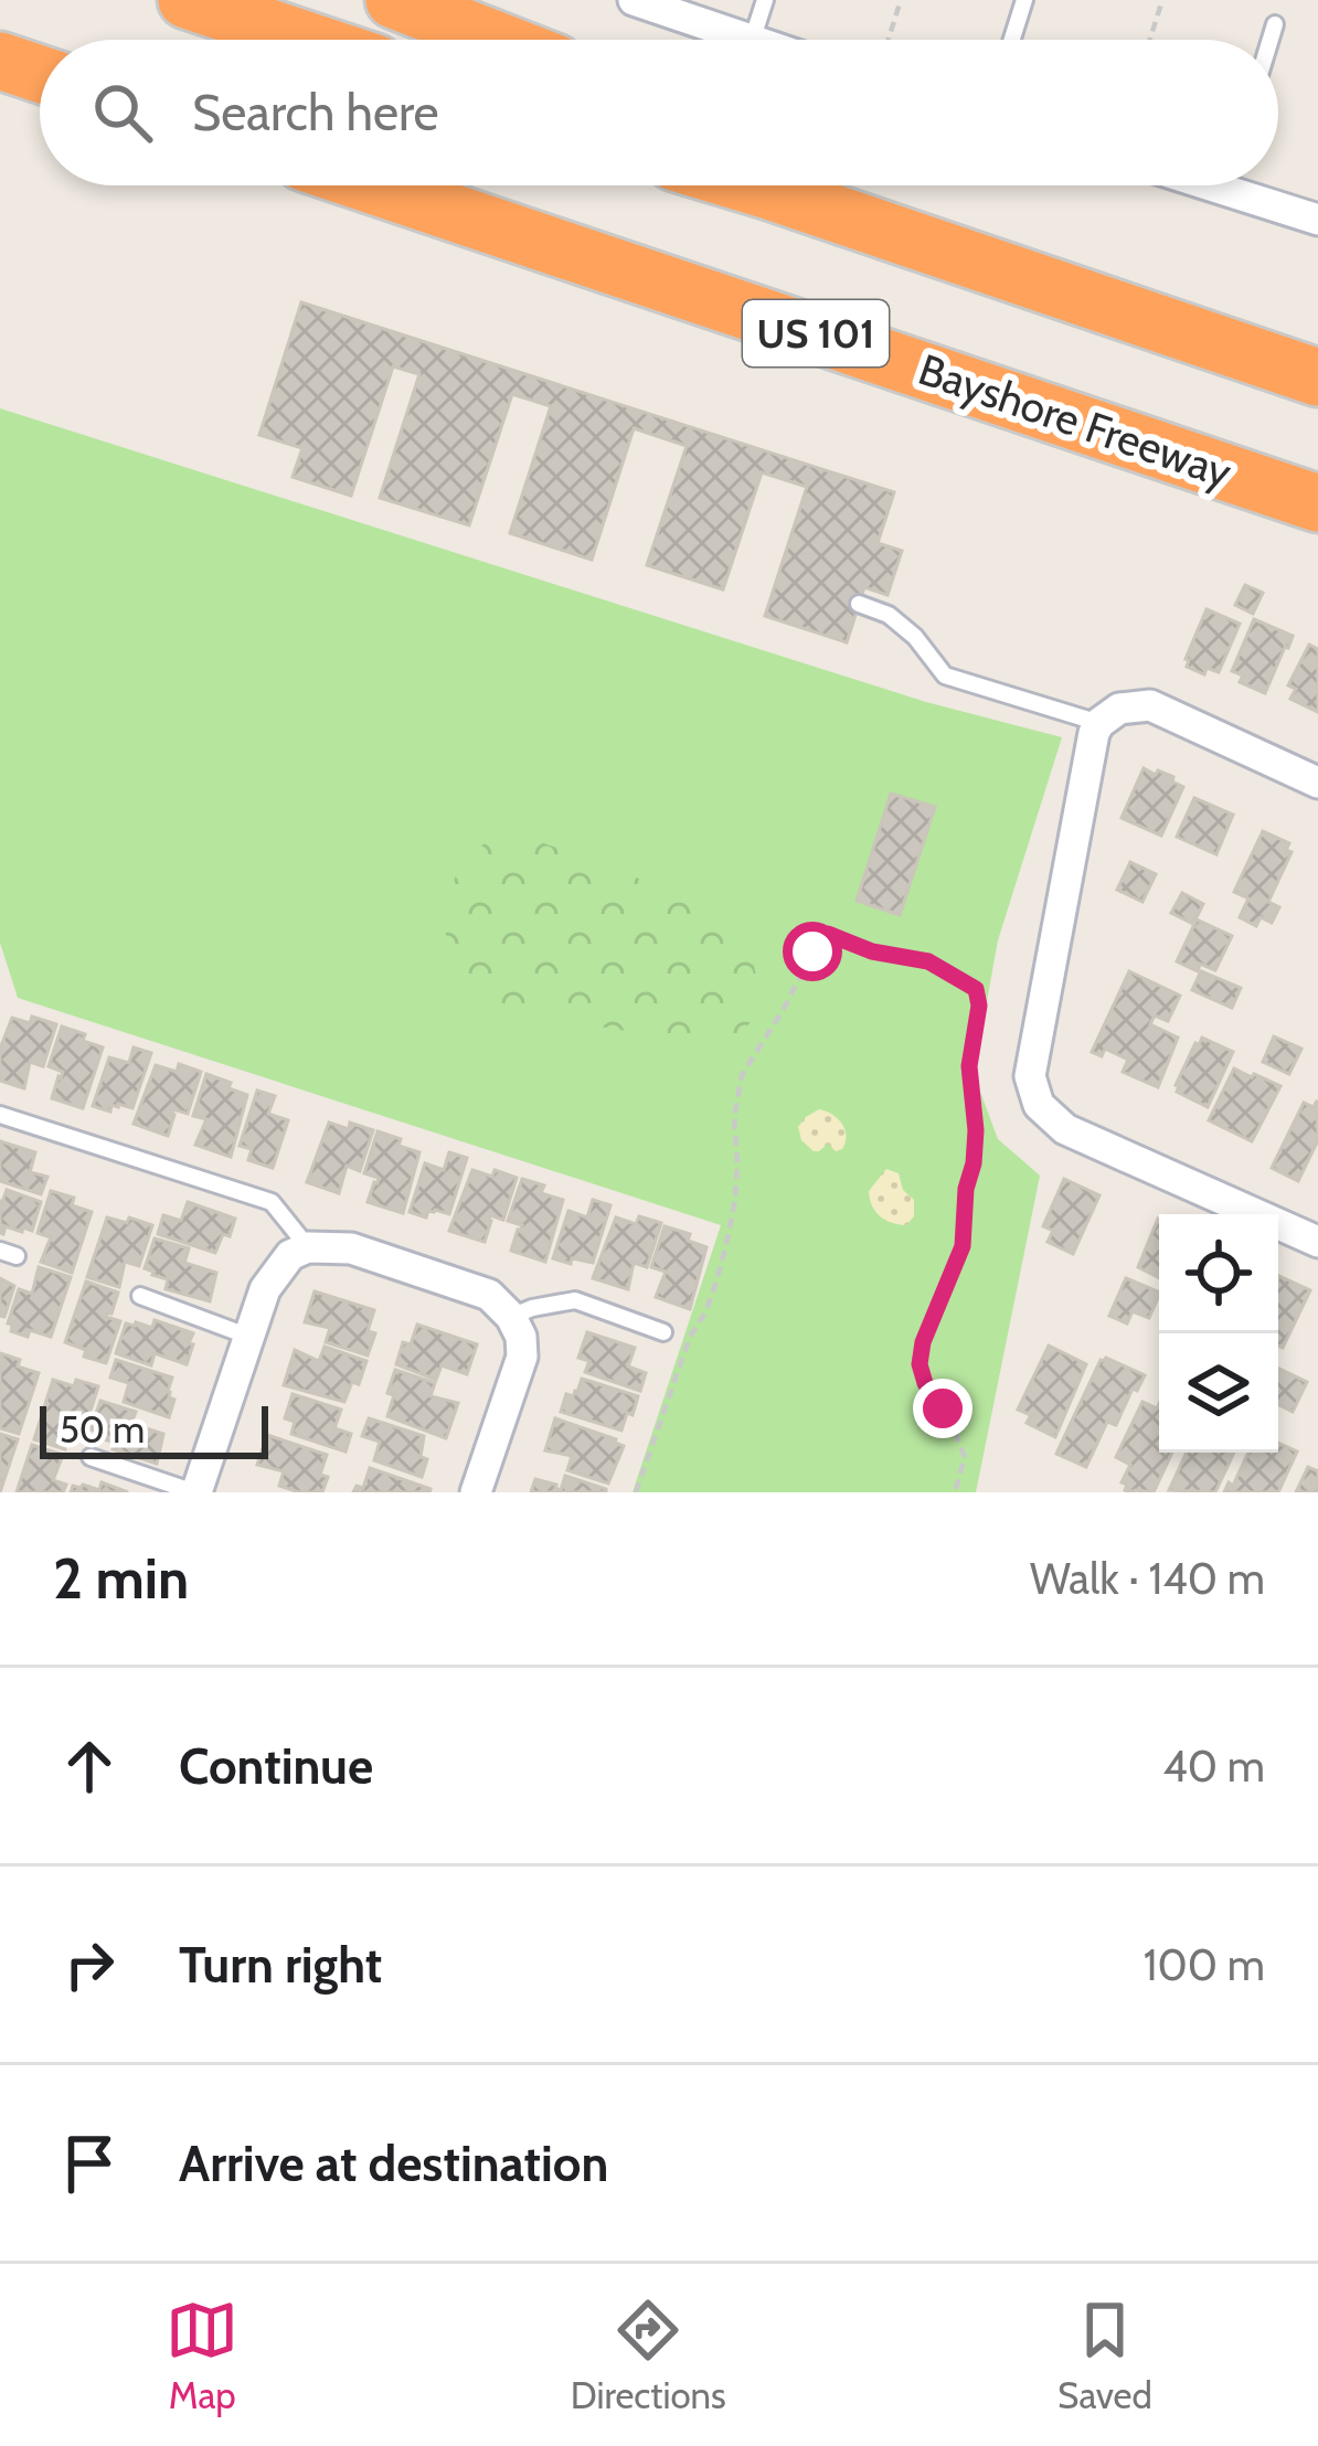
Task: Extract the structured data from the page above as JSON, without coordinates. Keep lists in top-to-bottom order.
{
  "streets": {
    "highway": ["US 101", "Bayshore Freeway"]
  },
  "scale_bar": "50 m",
  "page": {
    "search": "Search here",
    "scale": "50 m",
    "heading": ["2 min", "Walk · 140 m"],
    "list": [
      ["Continue", "40 m"],
      ["Turn right", "100 m"],
      "Arrive at destination"
    ],
    "nav": ["Map", "Directions", "Saved"]
  }
}
